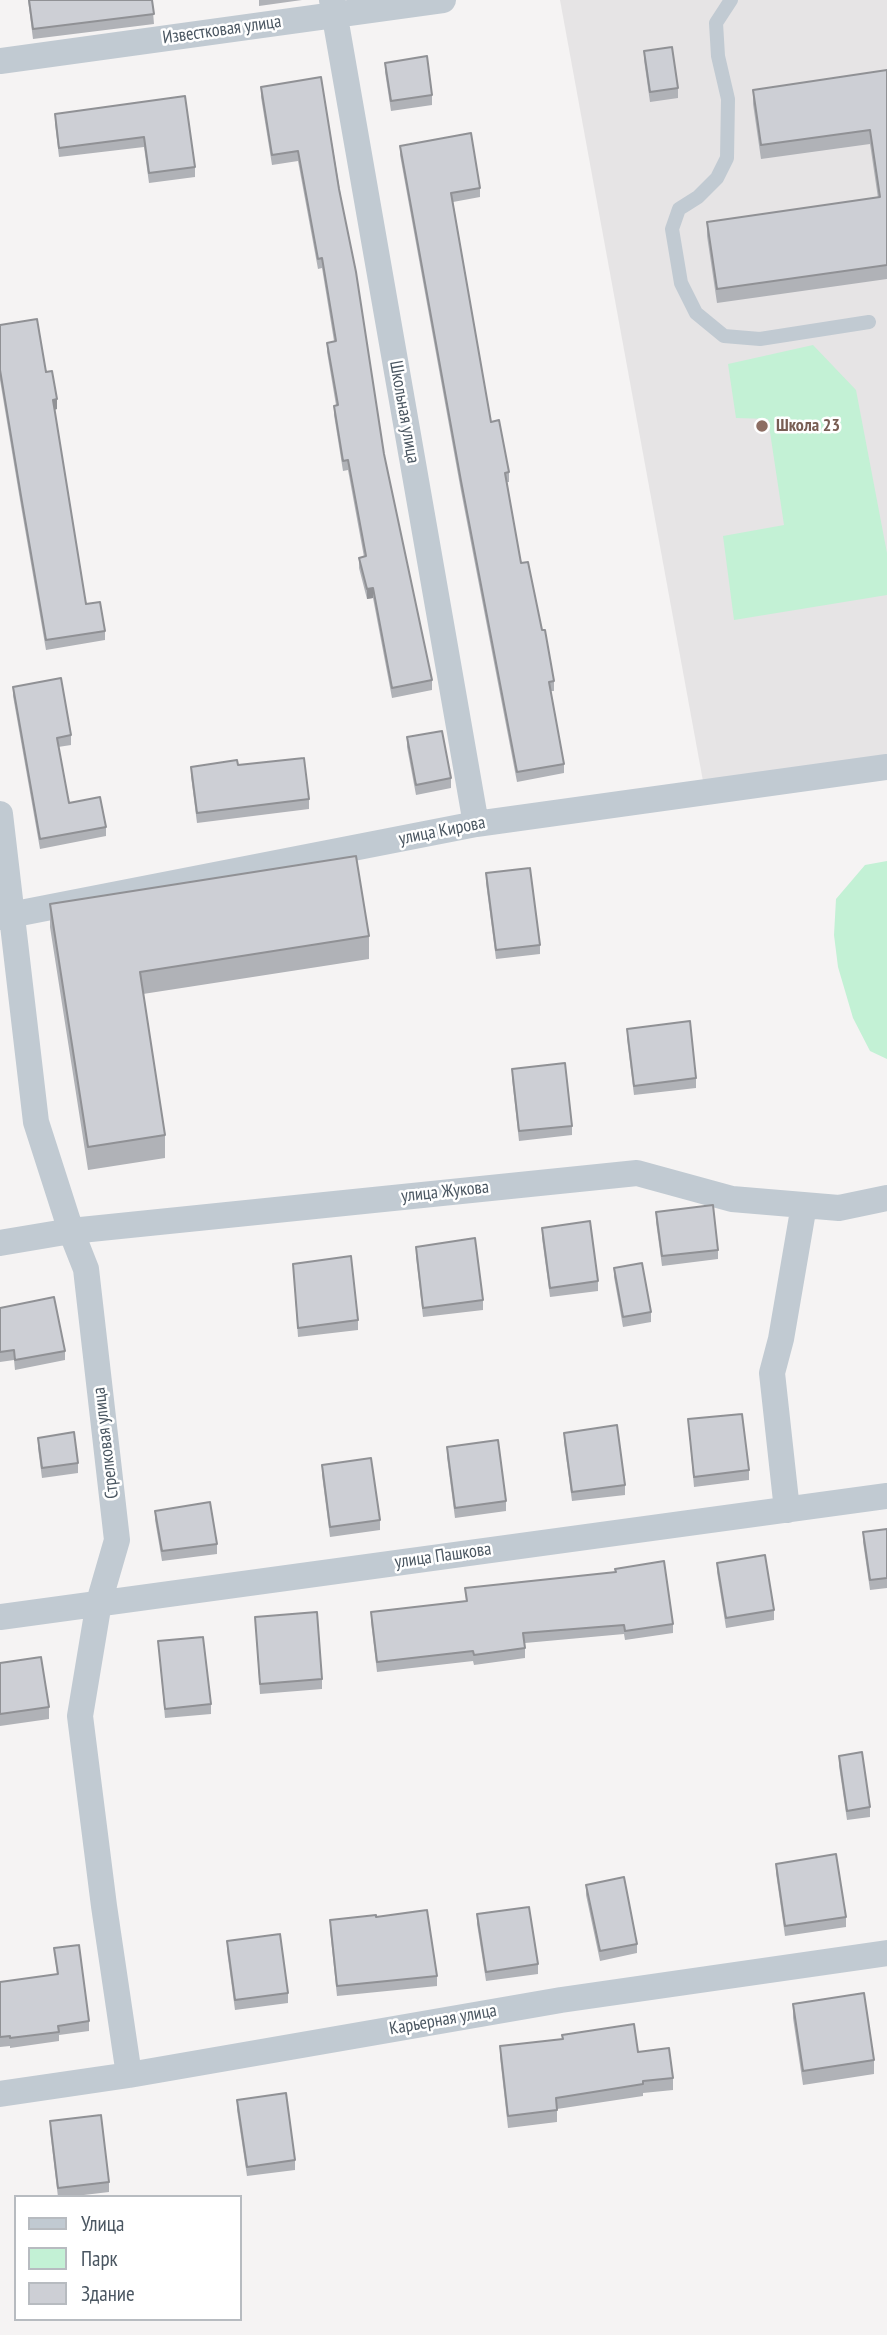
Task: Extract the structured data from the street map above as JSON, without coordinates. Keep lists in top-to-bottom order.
{
  "streets": {
    "street": [
      "Известковая улица",
      "Школьная улица",
      "улица Кирова",
      "улица Жукова",
      "Стрелковая улица",
      "улица Пашкова",
      "Карьерная улица"
    ]
  },
  "crossings": [
    ["Известковая улица", "Школьная улица"],
    ["Школьная улица", "улица Кирова"],
    ["улица Кирова", "Стрелковая улица"],
    ["улица Жукова", "Стрелковая улица"],
    ["Стрелковая улица", "улица Пашкова"],
    ["Стрелковая улица", "Карьерная улица"]
  ],
  "places": ["Школа 23"],
  "legend": ["Улица", "Парк", "Здание"]
}
